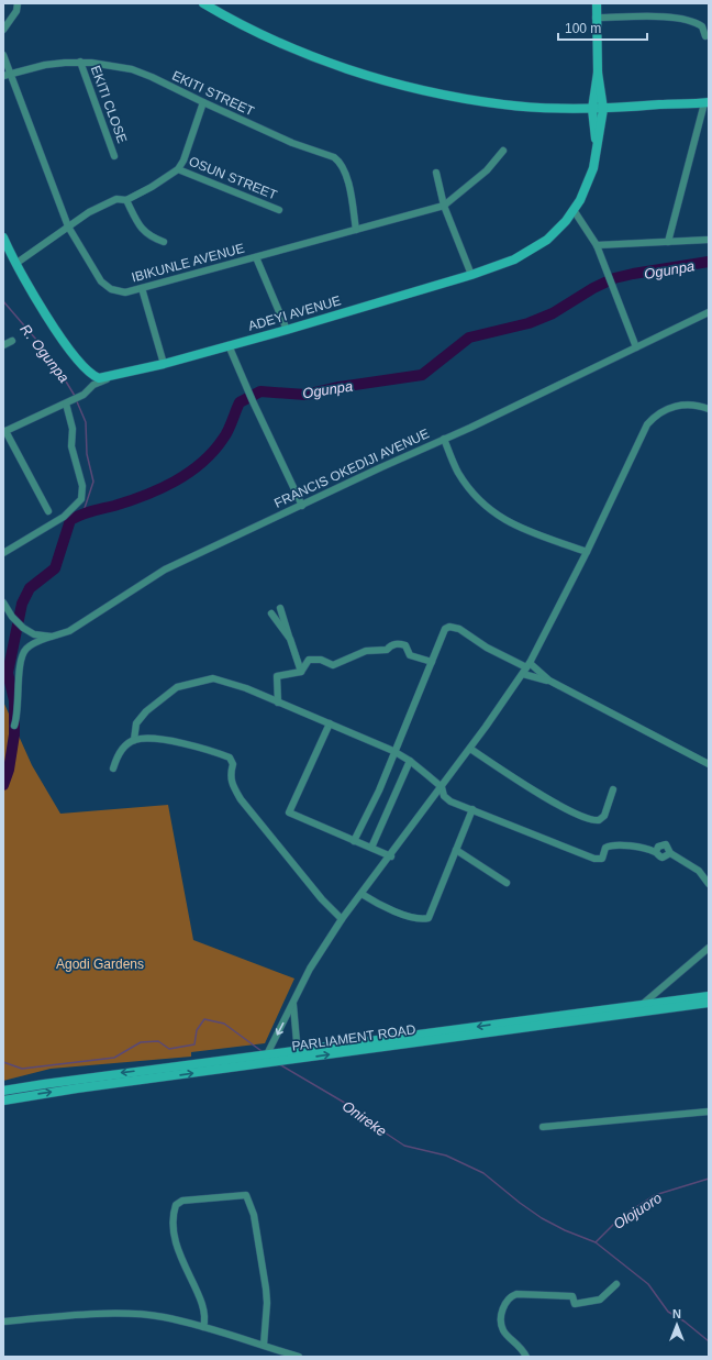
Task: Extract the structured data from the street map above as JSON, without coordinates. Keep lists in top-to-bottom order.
{
  "streets": {
    "main road": ["ADEYI AVENUE", "PARLIAMENT ROAD"],
    "street": [
      "EKITI STREET",
      "EKITI CLOSE",
      "OSUN STREET",
      "IBIKUNLE AVENUE",
      "FRANCIS OKEDIJI AVENUE"
    ]
  },
  "crossings": [
    ["EKITI STREET", "EKITI CLOSE"],
    ["EKITI STREET", "IBIKUNLE AVENUE"]
  ],
  "water": [
    "Ogunpa",
    "R. Ogunpa",
    "Onireke",
    "Olojuoro"
  ],
  "parks": ["Agodi Gardens"],
  "scale_bar": "100 m",
  "north": "top"
}
